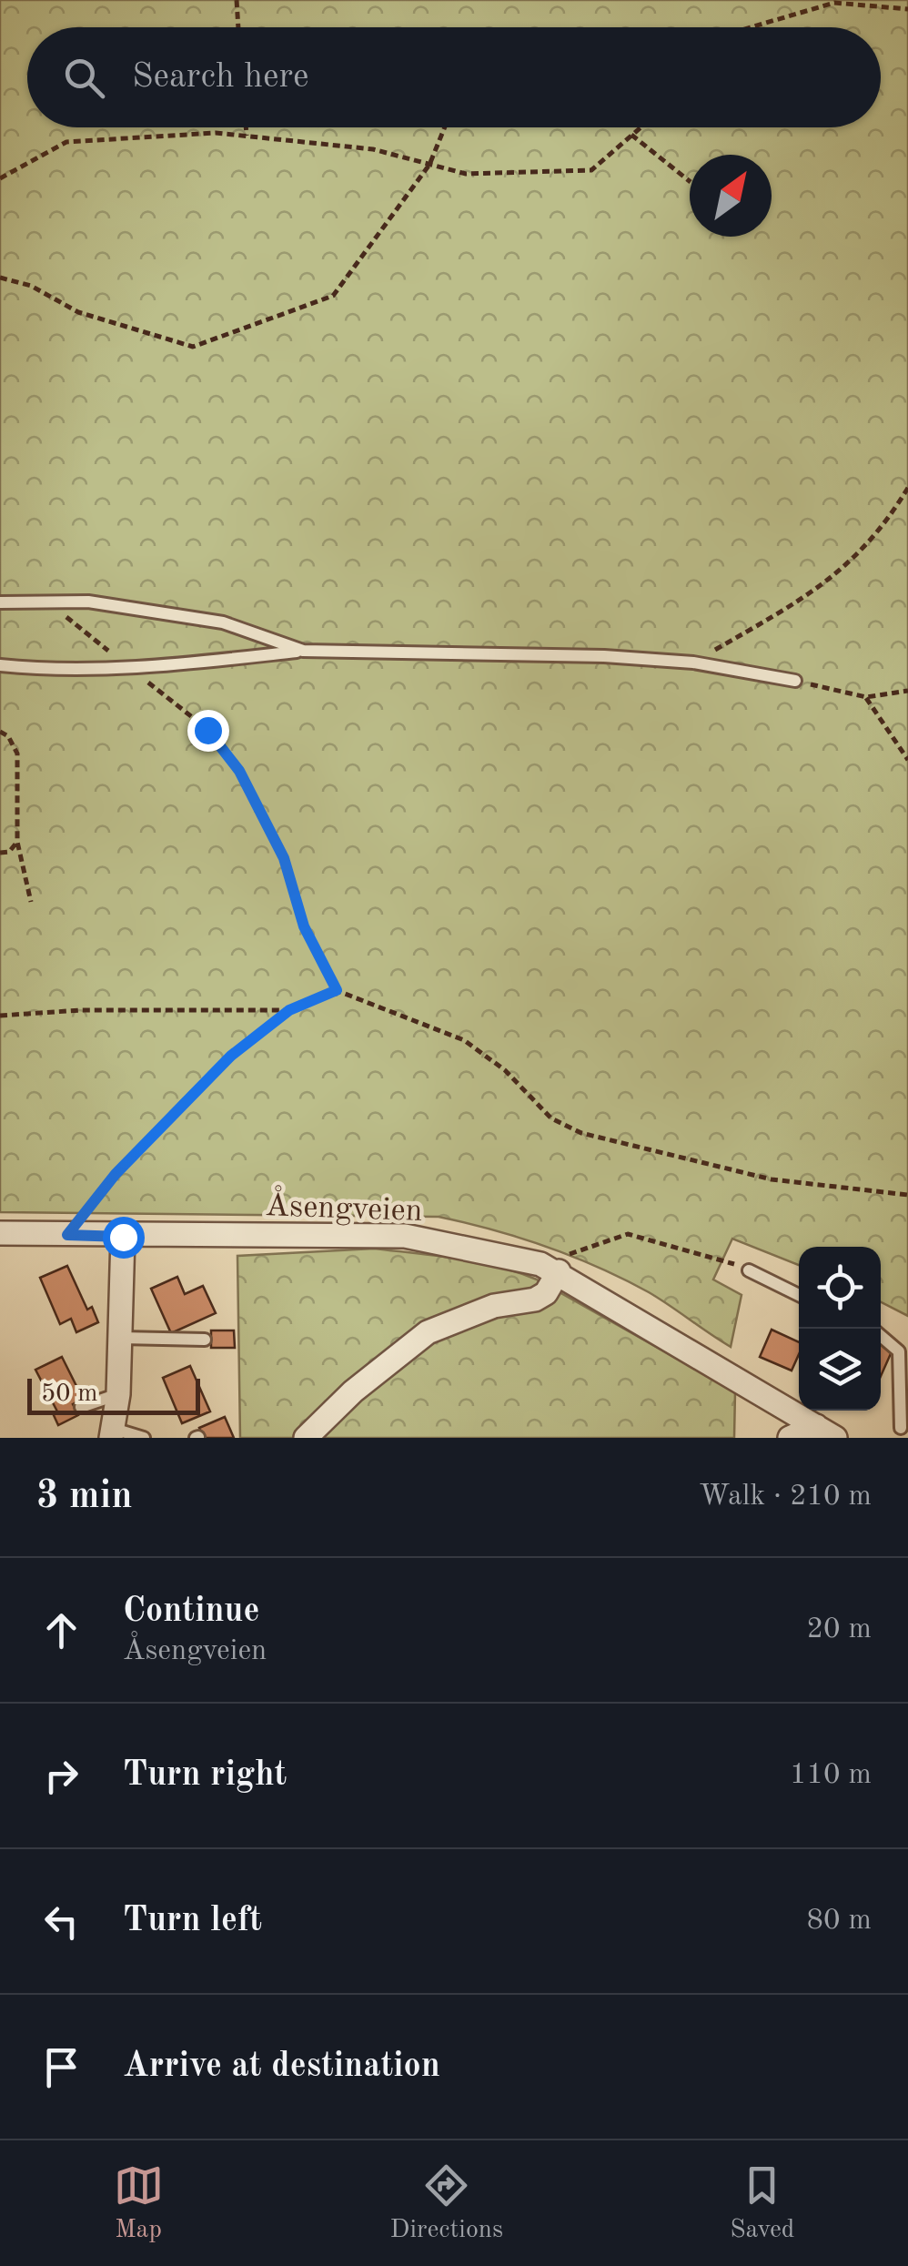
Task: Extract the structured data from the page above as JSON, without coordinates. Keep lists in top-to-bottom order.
{
  "streets": {
    "street": ["Åsengveien"]
  },
  "scale_bar": "50 m",
  "north": "top right",
  "page": {
    "search": "Search here",
    "scale": "50 m",
    "heading": ["3 min", "Walk · 210 m"],
    "list": [
      ["Continue", "Åsengveien", "20 m"],
      ["Turn right", "110 m"],
      ["Turn left", "80 m"],
      "Arrive at destination"
    ],
    "nav": ["Map", "Directions", "Saved"]
  }
}
